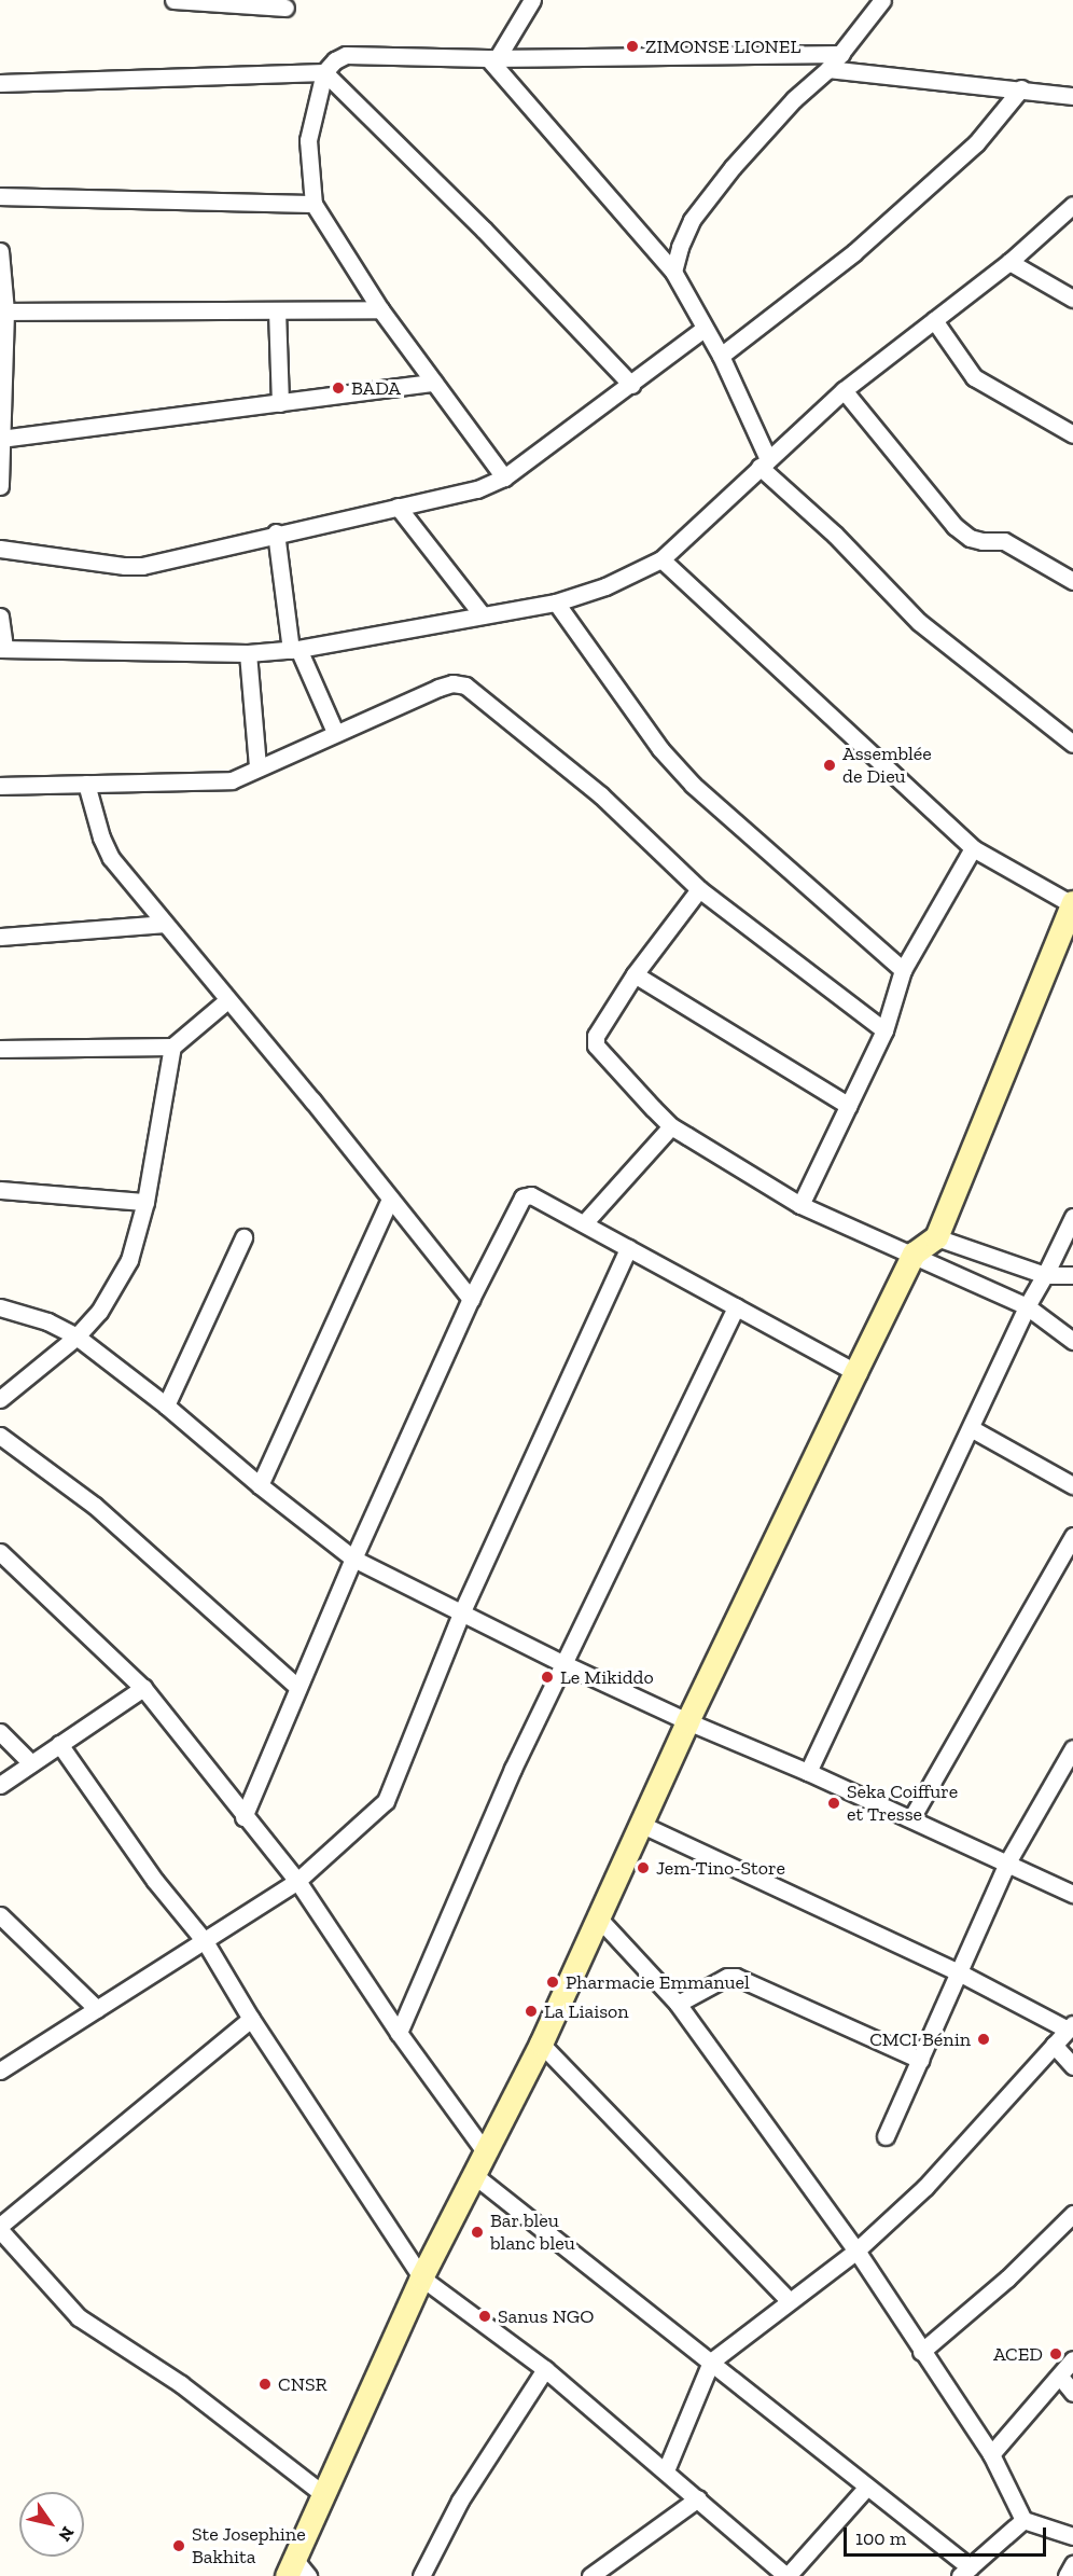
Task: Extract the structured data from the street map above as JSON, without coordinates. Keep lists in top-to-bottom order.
{
  "places": [
    "ZIMONSE LIONEL",
    "BADA",
    "Assemblée de Dieu",
    "Le Mikiddo",
    "Seka Coiffure et Tresse",
    "Jem-Tino-Store",
    "Pharmacie Emmanuel",
    "La Liaison",
    "CMCI Bénin",
    "Bar bleu blanc bleu",
    "Sanus NGO",
    "ACED",
    "CNSR",
    "Ste Josephine Bakhita"
  ],
  "scale_bar": "100 m",
  "north": "bottom right"
}
